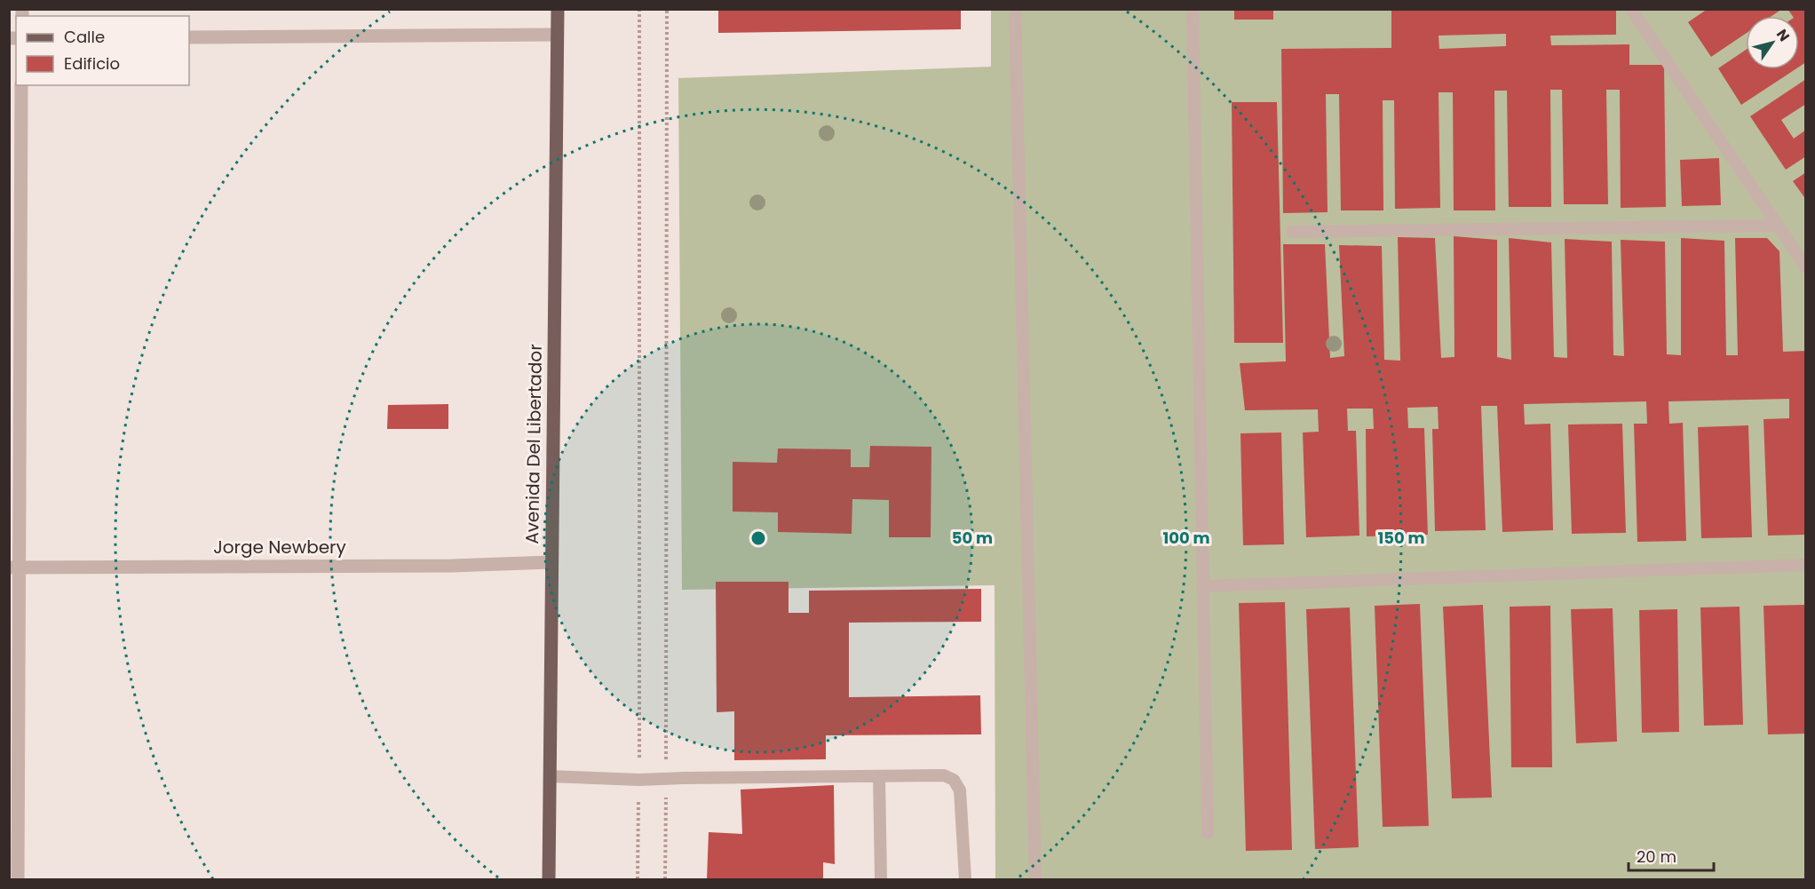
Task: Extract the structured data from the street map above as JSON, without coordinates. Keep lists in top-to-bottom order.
{
  "streets": {
    "main road": ["Avenida Del Libertador"],
    "street": ["Jorge Newbery"]
  },
  "crossings": [
    ["Avenida Del Libertador", "Jorge Newbery"]
  ],
  "legend": ["Calle", "Edificio"],
  "scale_bar": "20 m",
  "north": "top right",
  "rings": ["50 m", "100 m", "150 m"]
}
